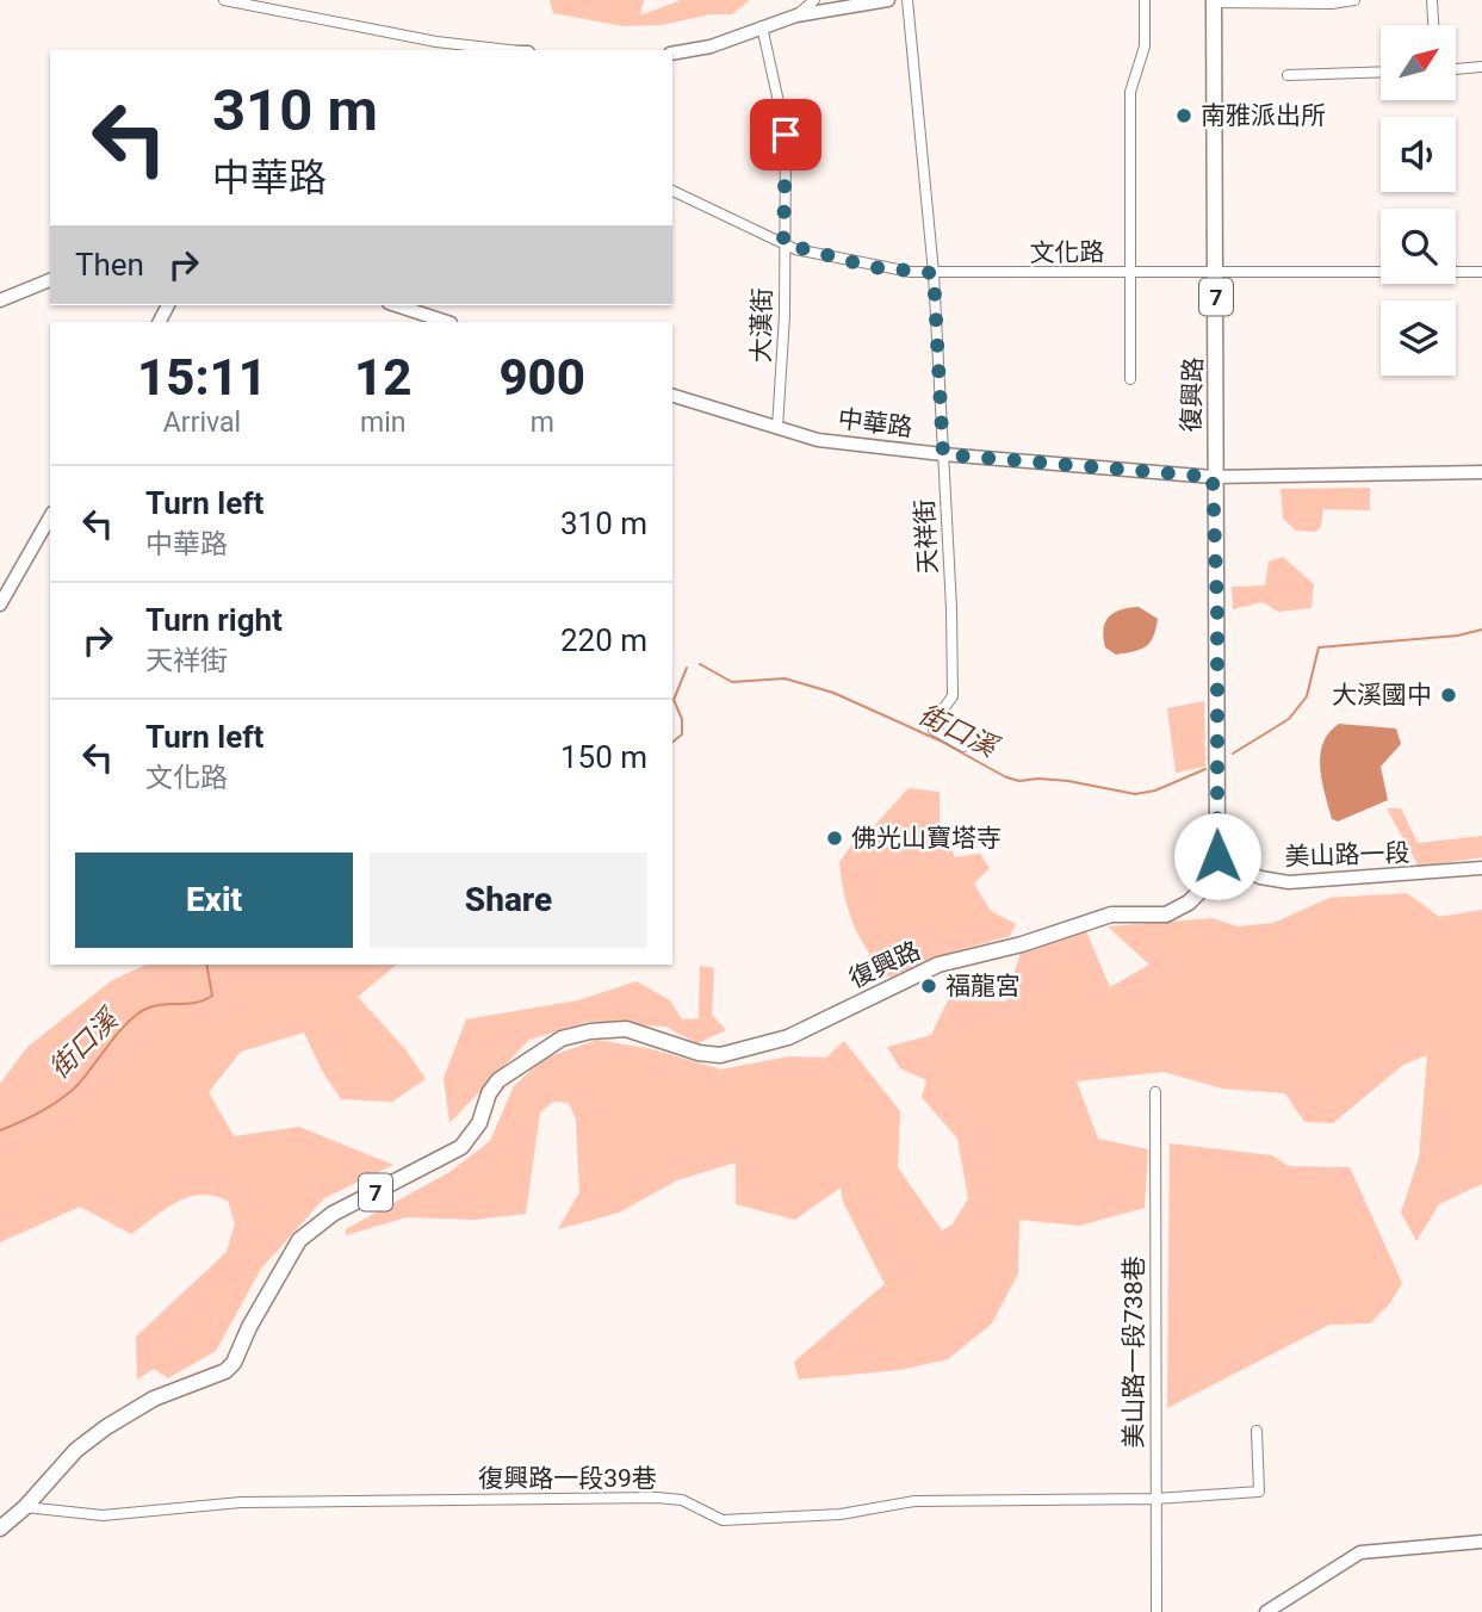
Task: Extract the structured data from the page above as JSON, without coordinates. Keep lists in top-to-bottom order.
{
  "streets": {
    "main road": ["7", "復興路"],
    "street": [
      "文化路",
      "大漢街",
      "中華路",
      "天祥街",
      "美山路一段",
      "美山路一段738巷",
      "復興路一段39巷"
    ]
  },
  "crossings": [
    ["文化路", "大漢街"],
    ["文化路", "復興路"],
    ["文化路", "天祥街"],
    ["7", "復興路"],
    ["7", "復興路一段39巷"],
    ["大漢街", "中華路"],
    ["復興路", "中華路"],
    ["復興路", "美山路一段"],
    ["復興路", "復興路一段39巷"],
    ["中華路", "天祥街"],
    ["美山路一段738巷", "復興路一段39巷"]
  ],
  "water": ["街口溪"],
  "places": [
    "南雅派出所",
    "大溪國中",
    "佛光山寶塔寺",
    "福龍宮"
  ],
  "north": "top right",
  "page": {
    "turn": ["310 m", "中華路"],
    "then": "Then",
    "eta": [
      "15:11",
      "Arrival",
      "12",
      "min",
      "900",
      "m"
    ],
    "list": [
      {
        "name": "Turn left",
        "note": "中華路",
        "value": "310 m"
      },
      {
        "name": "Turn right",
        "note": "天祥街",
        "value": "220 m"
      },
      {
        "name": "Turn left",
        "note": "文化路",
        "value": "150 m"
      }
    ],
    "buttons": ["Exit", "Share"]
  }
}
